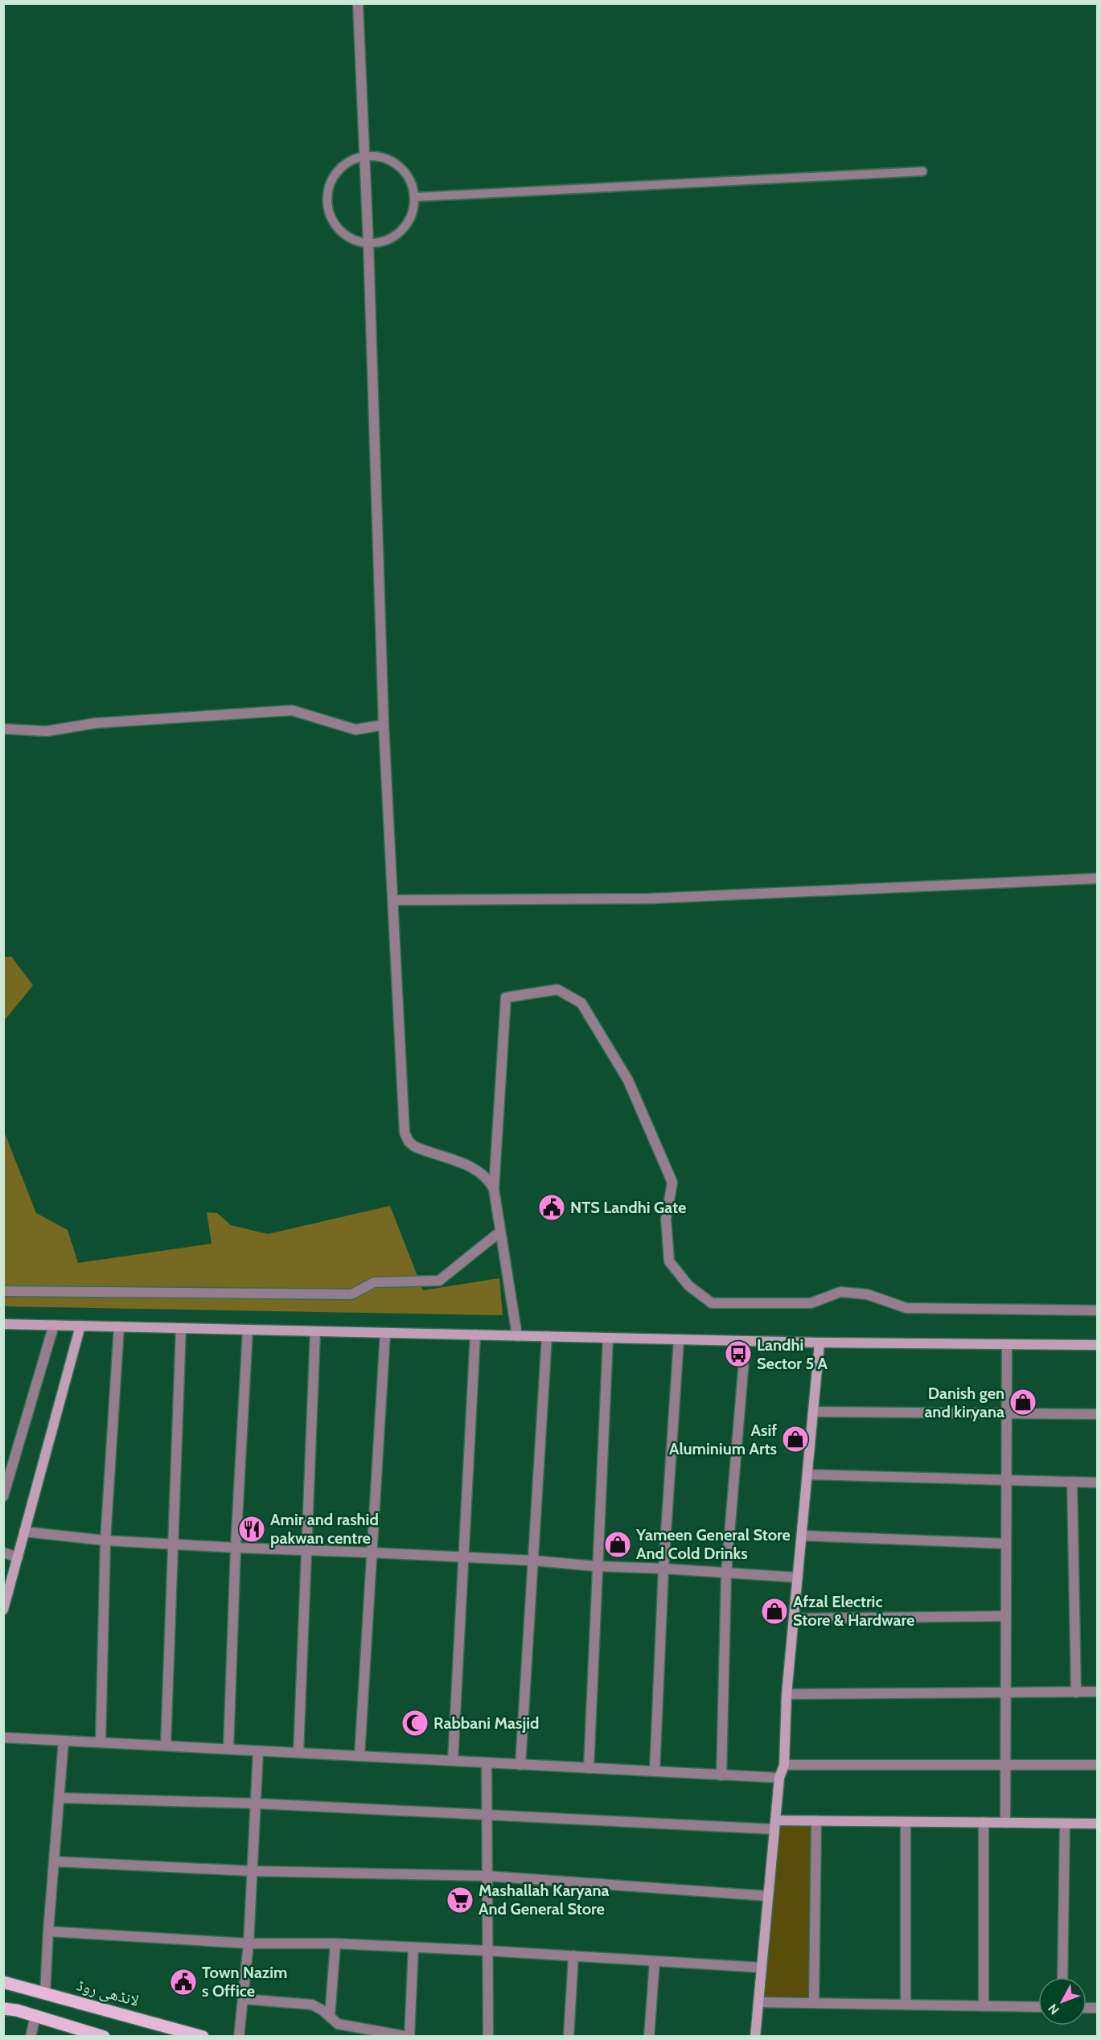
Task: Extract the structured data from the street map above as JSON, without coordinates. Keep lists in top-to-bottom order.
{
  "streets": {
    "main road": ["لانڈھی روڈ"]
  },
  "places": {
    "public building": ["NTS Landhi Gate", "Town Nazim s Office"],
    "bus stop": ["Landhi Sector 5 A"],
    "shop": [
      "Danish gen and kiryana",
      "Asif Aluminium Arts",
      "Yameen General Store And Cold Drinks",
      "Afzal Electric Store & Hardware"
    ],
    "restaurant": ["Amir and rashid pakwan centre"],
    "mosque": ["Rabbani Masjid"],
    "supermarket": ["Mashallah Karyana And General Store"]
  },
  "north": "bottom left"
}
